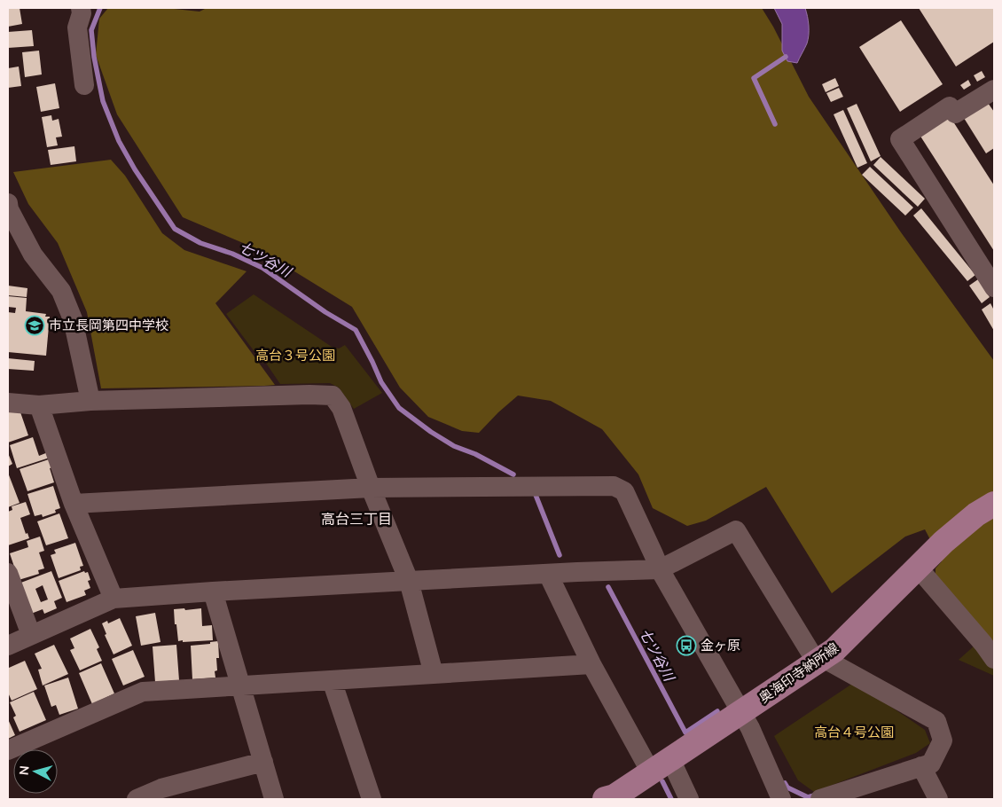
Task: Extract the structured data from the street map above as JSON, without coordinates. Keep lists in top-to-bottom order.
{
  "streets": {
    "main road": ["奥海印寺納所線"]
  },
  "districts": ["高台三丁目"],
  "water": ["七ツ谷川"],
  "parks": ["高台３号公園", "高台４号公園"],
  "places": {
    "school or university": ["市立長岡第四中学校"],
    "bus stop": ["金ヶ原"]
  },
  "north": "left"
}
